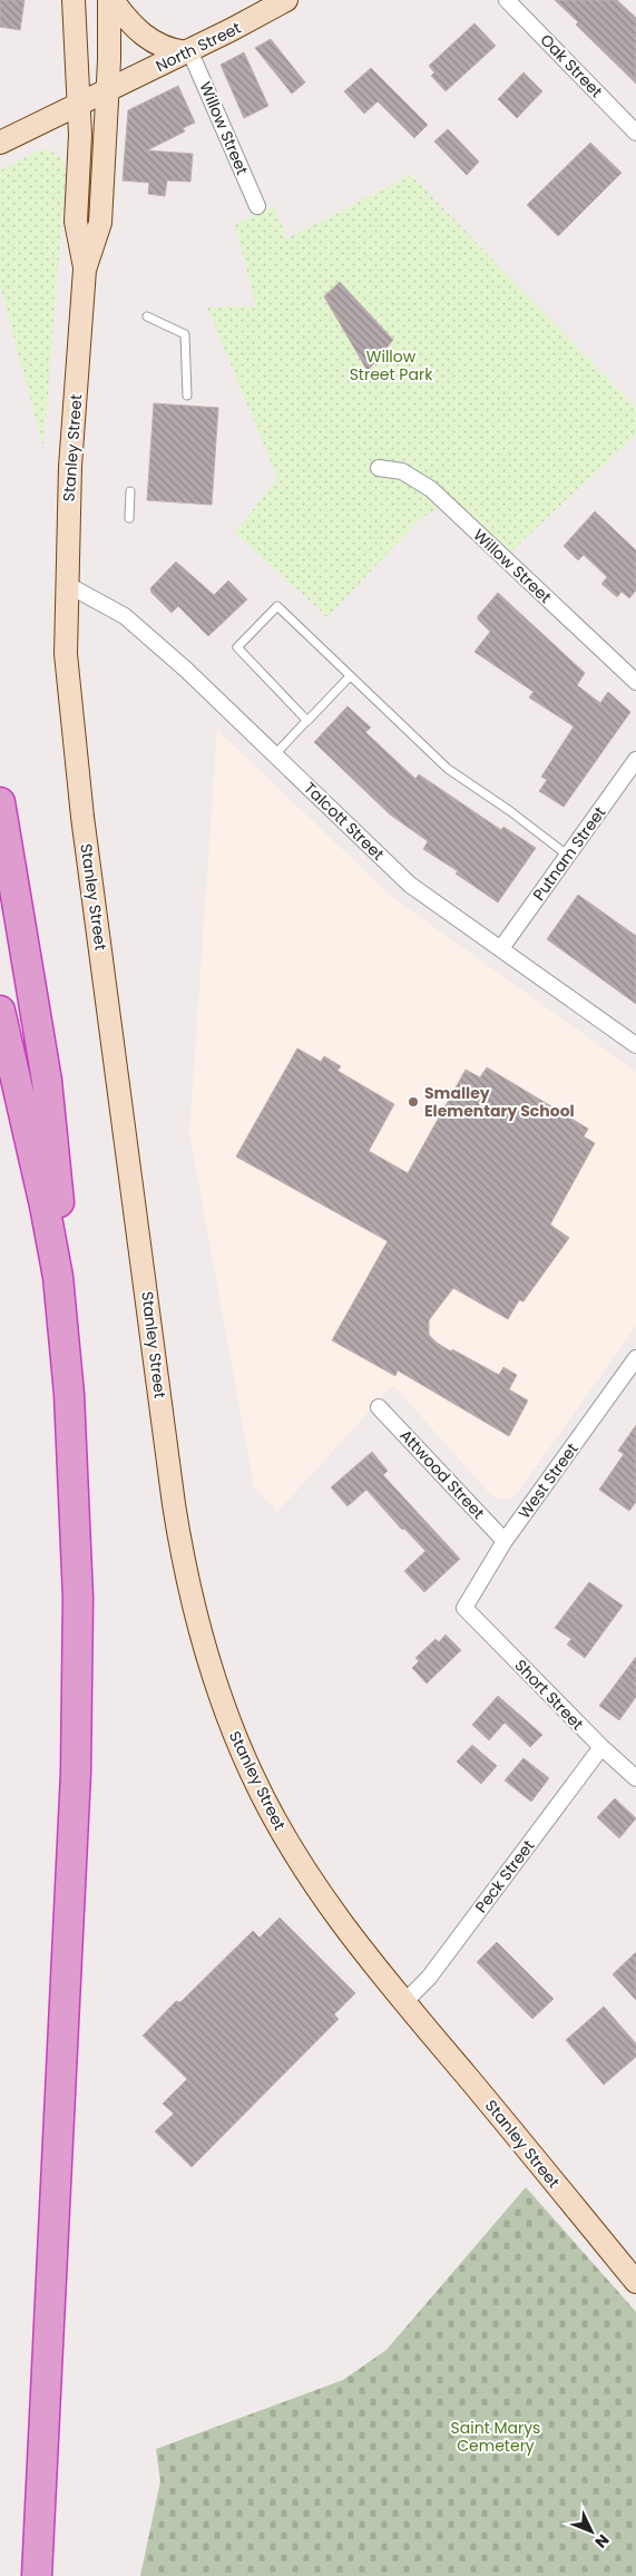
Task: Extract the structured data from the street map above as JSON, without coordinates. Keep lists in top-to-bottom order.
{
  "streets": {
    "main road": ["North Street", "Stanley Street"],
    "street": [
      "Oak Street",
      "Willow Street",
      "Talcott Street",
      "Putnam Street",
      "Attwood Street",
      "West Street",
      "Short Street",
      "Peck Street"
    ]
  },
  "crossings": [
    ["North Street", "Willow Street"],
    ["North Street", "Stanley Street"],
    ["Stanley Street", "Talcott Street"],
    ["Stanley Street", "Peck Street"],
    ["Talcott Street", "Putnam Street"],
    ["Attwood Street", "West Street"],
    ["West Street", "Short Street"],
    ["Short Street", "Peck Street"]
  ],
  "parks": ["Willow Street Park", "Saint Marys Cemetery"],
  "places": ["Smalley Elementary School"],
  "north": "bottom right"
}
